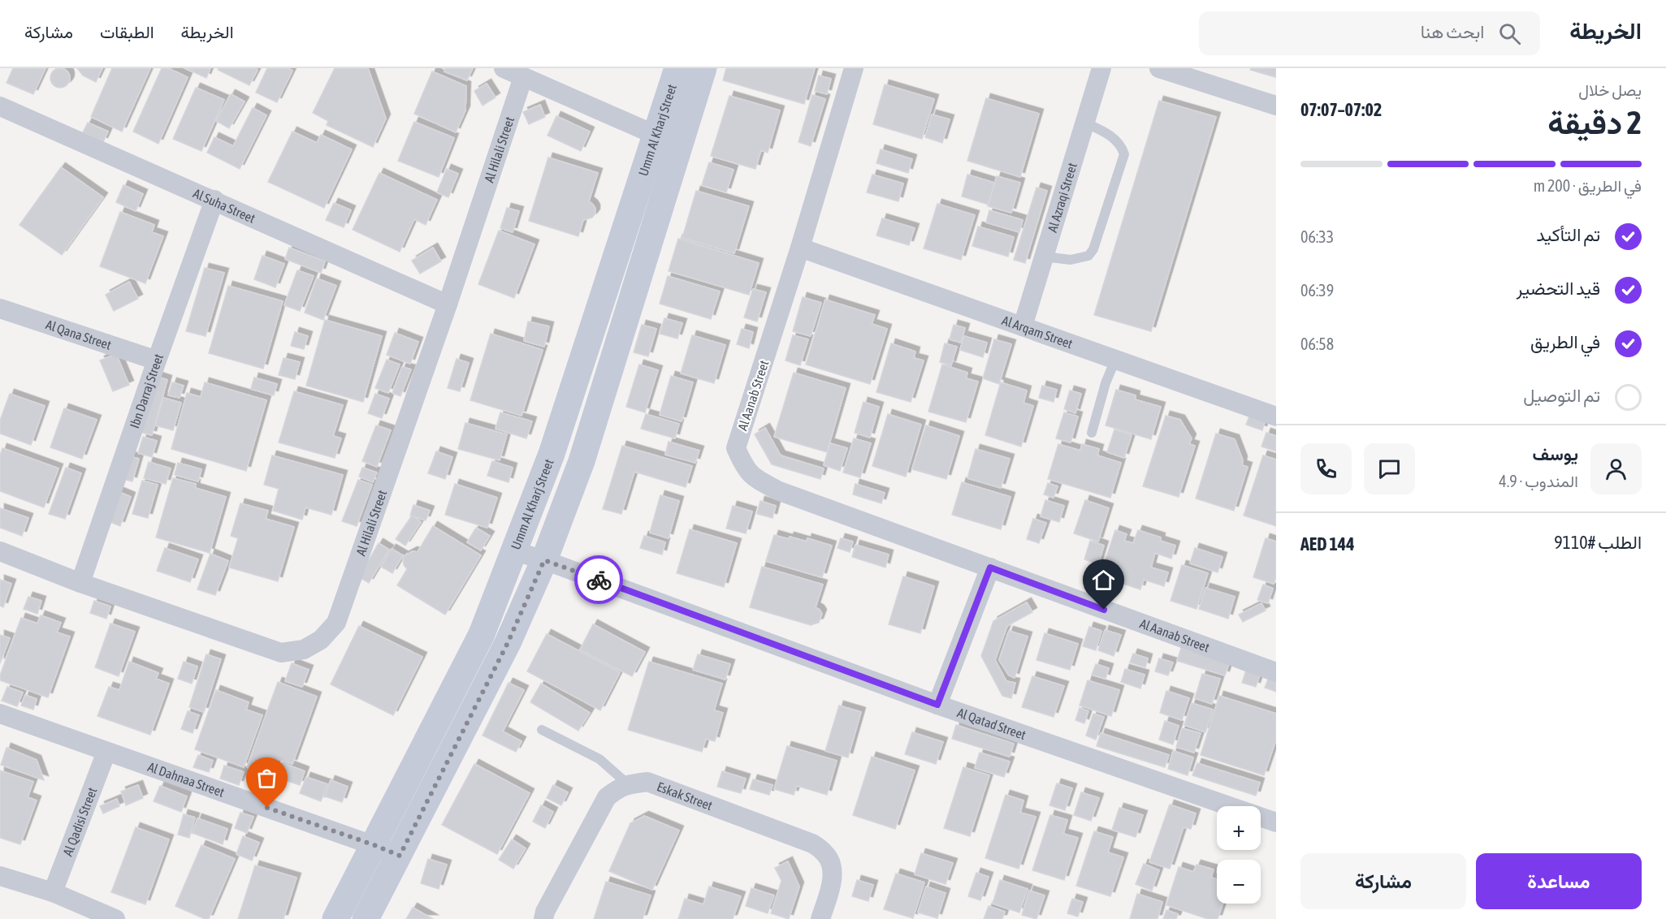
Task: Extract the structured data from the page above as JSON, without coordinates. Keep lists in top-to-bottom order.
{
  "streets": {
    "street": [
      "Umm Al Kharj Street",
      "Al Hilali Street",
      "Al Azraqi Street",
      "Al Suha Street",
      "Al Arqam Street",
      "Al Qana Street",
      "Ibn Darraj Street",
      "Al Aanab Street",
      "Al Qatad Street",
      "Al Dahnaa Street",
      "Eskak Street",
      "Al Qadisi Street"
    ]
  },
  "crossings": [
    ["Umm Al Kharj Street", "Al Qatad Street"],
    ["Umm Al Kharj Street", "Al Dahnaa Street"],
    ["Al Hilali Street", "Al Suha Street"],
    ["Al Hilali Street", "Ibn Darraj Street"],
    ["Al Azraqi Street", "Al Arqam Street"],
    ["Al Suha Street", "Ibn Darraj Street"],
    ["Al Arqam Street", "Al Aanab Street"],
    ["Al Qana Street", "Ibn Darraj Street"],
    ["Al Dahnaa Street", "Al Qadisi Street"]
  ],
  "page": {
    "header": "الخريطة",
    "search": "ابحث هنا",
    "nav": ["الخريطة", "الطبقات", "مشاركة"],
    "heading": ["2 دقيقة", "يصل خلال", "07:02–07:07"],
    "panel": [
      "يوسف",
      "المندوب · 4.9",
      "الطلب #9110",
      "AED 144"
    ],
    "bar": "في الطريق · 200 m",
    "list": [
      ["تم التأكيد", "06:33"],
      ["قيد التحضير", "06:39"],
      ["في الطريق", "06:58"],
      "تم التوصيل"
    ],
    "map_buttons": ["+", "−"],
    "buttons": ["مساعدة", "مشاركة"]
  }
}
